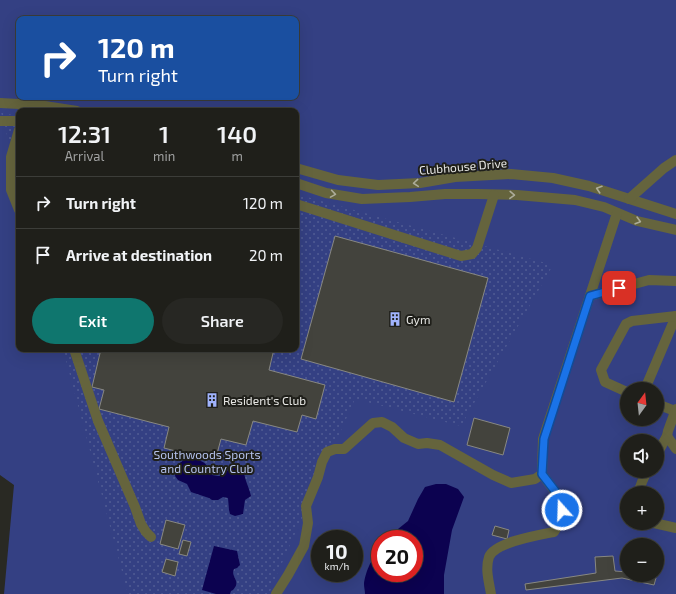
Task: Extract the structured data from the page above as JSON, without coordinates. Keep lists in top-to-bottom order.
{
  "streets": {
    "lane": ["Clubhouse Drive"]
  },
  "parks": ["Southwoods Sports and Country Club"],
  "places": {
    "building": ["Gym", "Resident's Club"]
  },
  "north": "top",
  "page": {
    "turn": ["120 m", "Turn right"],
    "eta": [
      "12:31",
      "Arrival",
      "1",
      "min",
      "140",
      "m"
    ],
    "list": [
      {
        "name": "Turn right",
        "value": "120 m"
      },
      {
        "name": "Arrive at destination",
        "value": "20 m"
      }
    ],
    "buttons": ["Exit", "Share"],
    "map_buttons": ["+", "−"],
    "speed": "10 km/h",
    "limit": "20"
  }
}
